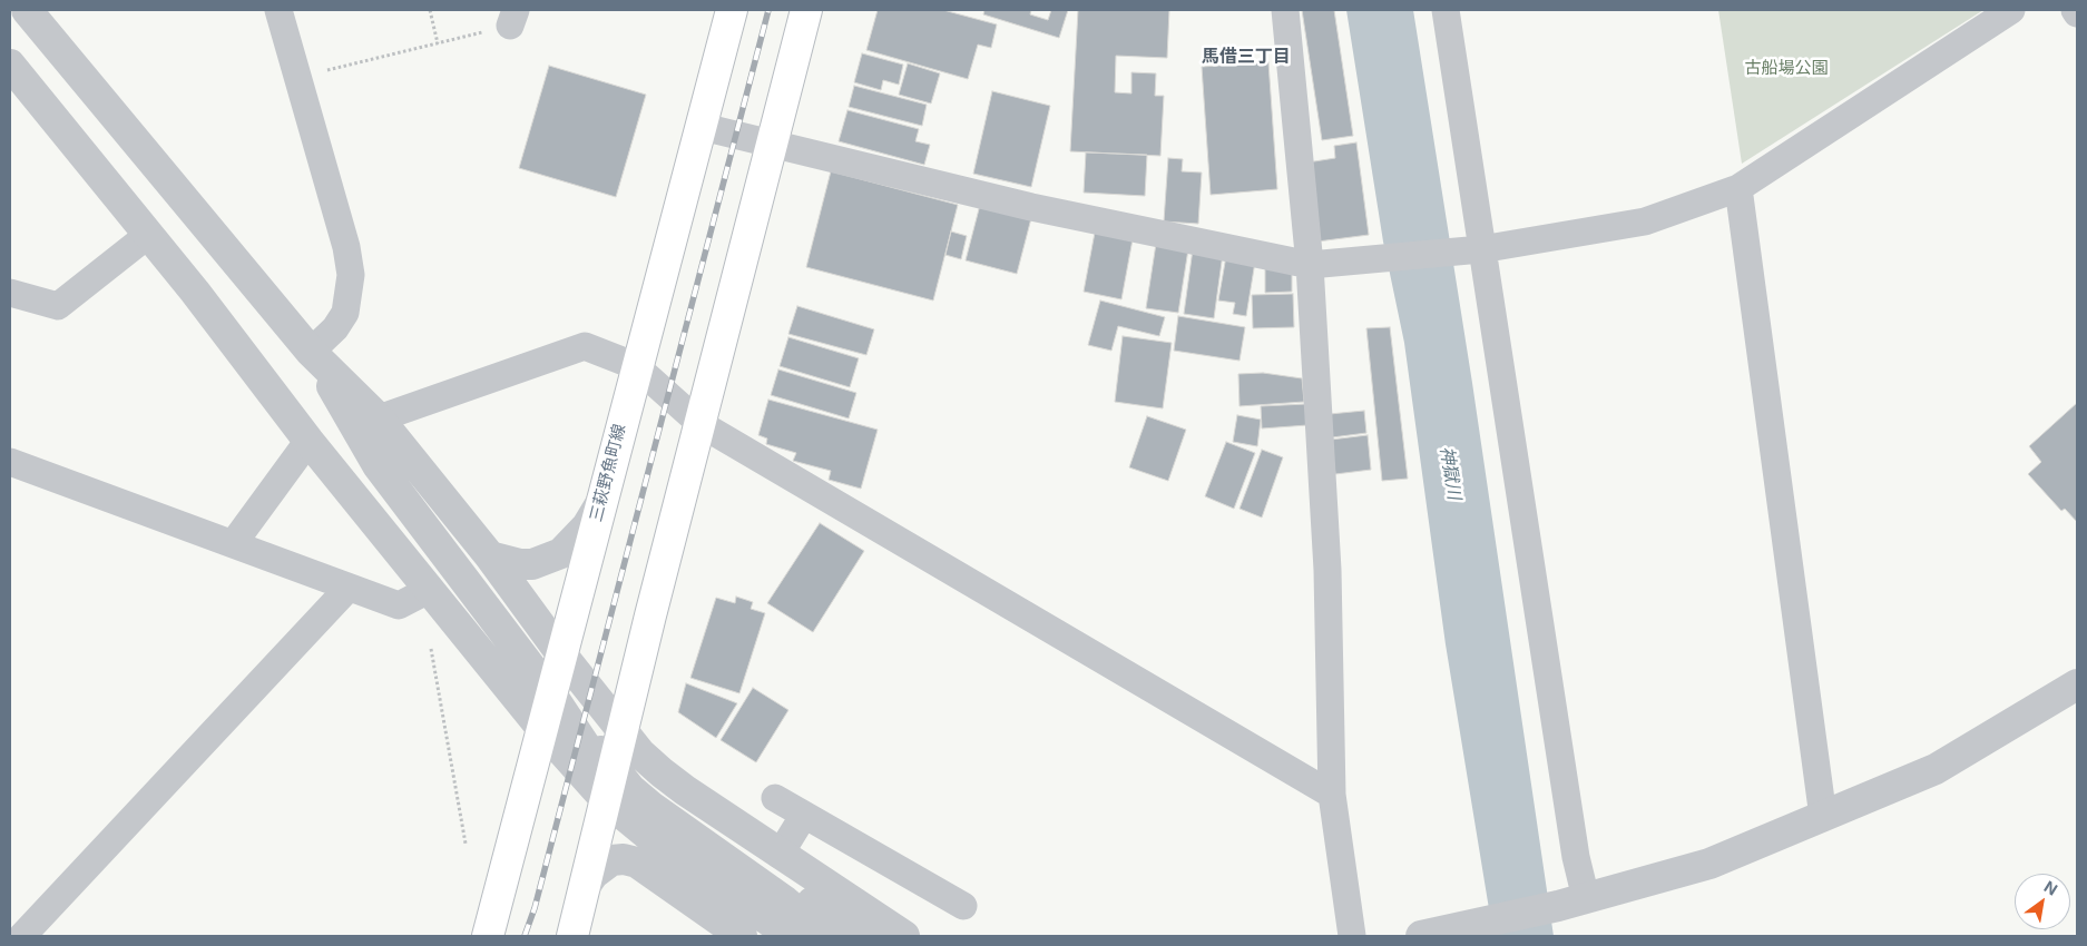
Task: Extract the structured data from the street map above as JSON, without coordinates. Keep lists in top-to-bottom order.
{
  "streets": {
    "main road": ["三萩野魚町線"]
  },
  "districts": ["馬借三丁目"],
  "water": ["神獄川"],
  "parks": ["古船場公園"],
  "north": "top right"
}
